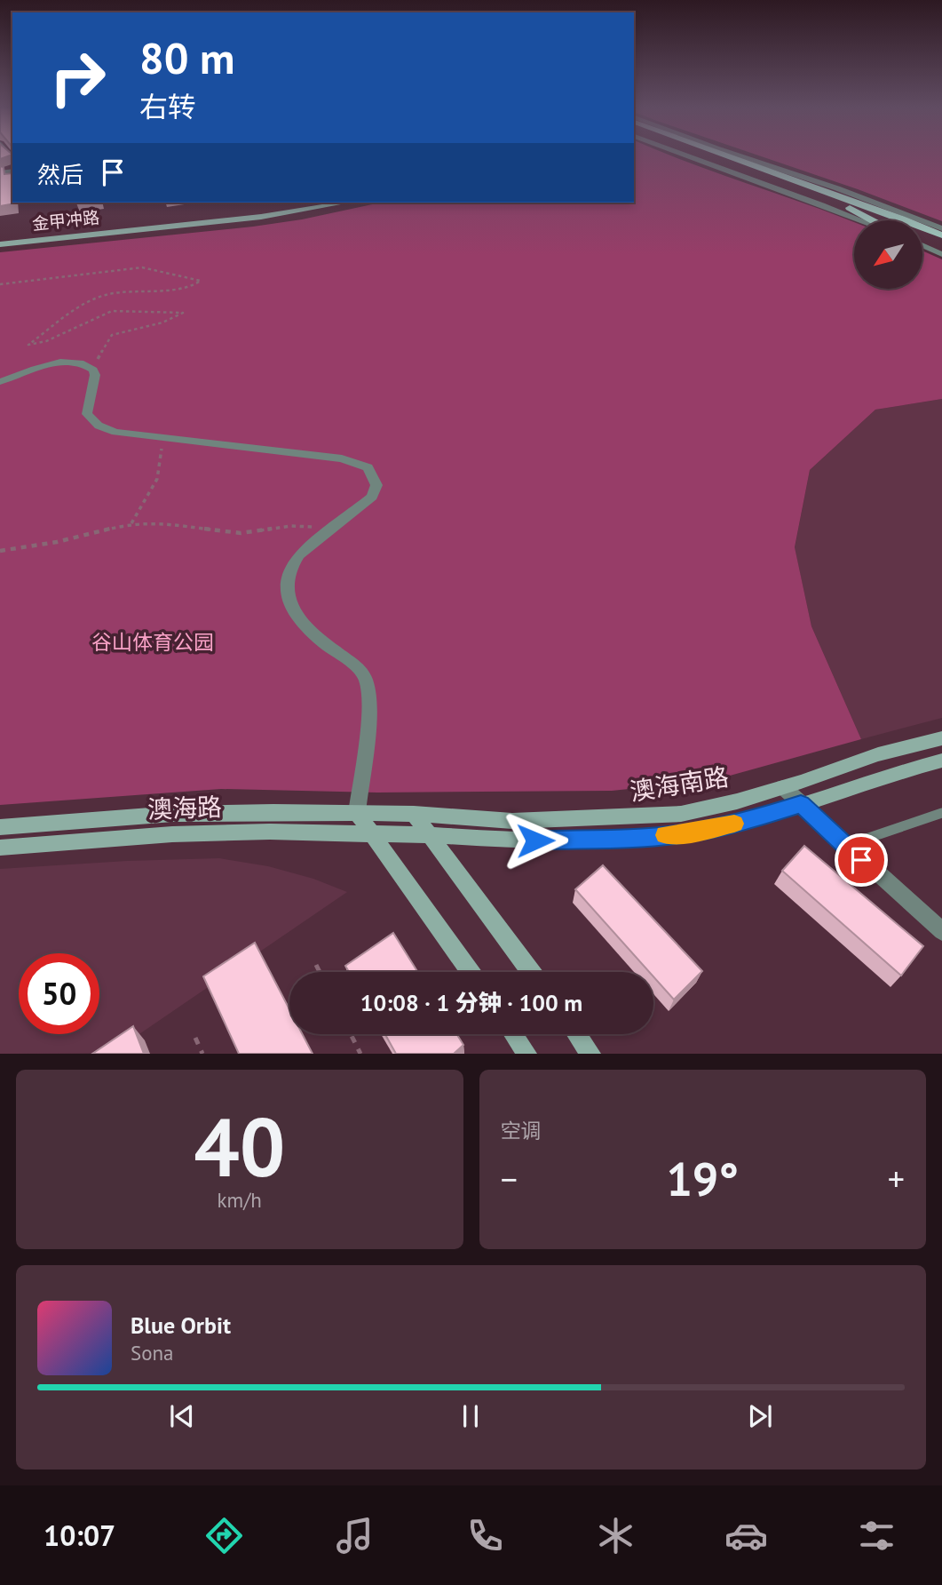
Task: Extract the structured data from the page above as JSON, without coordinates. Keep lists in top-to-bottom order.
{
  "streets": {
    "main road": ["金甲冲路", "澳海南路", "澳海路"]
  },
  "crossings": [
    ["澳海南路", "澳海路"]
  ],
  "parks": ["谷山体育公园"],
  "north": "bottom left",
  "page": {
    "turn": ["80 m", "右转"],
    "then": "然后",
    "limit": "50",
    "trip": "10:08 · 1 分钟 · 100 m",
    "tile": [
      ["40", "km/h"],
      "空调"
    ],
    "heat": ["−", "19°", "+"],
    "song": ["Blue Orbit", "Sona"],
    "tabs": "10:07"
  }
}
